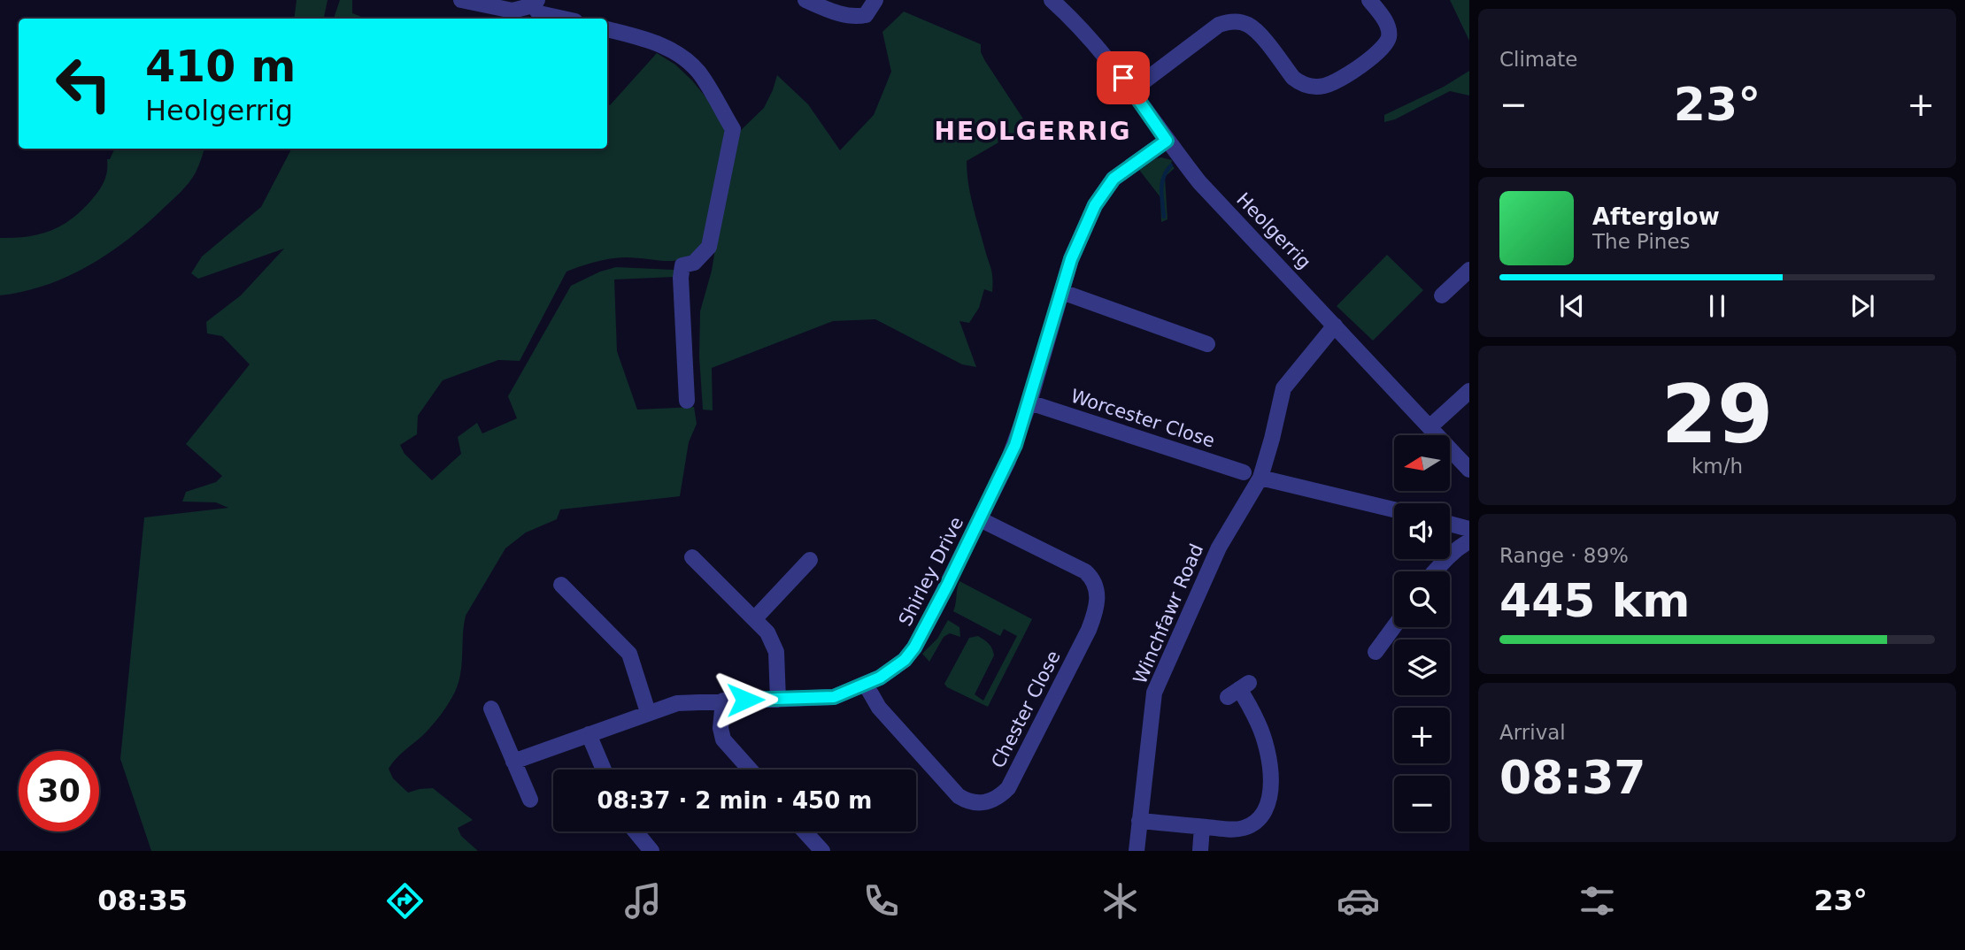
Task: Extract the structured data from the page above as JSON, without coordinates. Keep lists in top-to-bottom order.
{
  "streets": {
    "street": [
      "Heolgerrig",
      "Worcester Close",
      "Shirley Drive",
      "Winchfawr Road",
      "Chester Close"
    ]
  },
  "crossings": [
    ["Heolgerrig", "Shirley Drive"],
    ["Heolgerrig", "Winchfawr Road"],
    ["Worcester Close", "Shirley Drive"],
    ["Shirley Drive", "Chester Close"]
  ],
  "districts": ["HEOLGERRIG"],
  "north": "left",
  "page": {
    "tile": [
      "Climate",
      ["29", "km/h"],
      ["Range · 89%", "445 km"],
      ["Arrival", "08:37"]
    ],
    "turn": ["410 m", "Heolgerrig"],
    "heat": ["−", "23°", "+"],
    "song": ["Afterglow", "The Pines"],
    "map_buttons": ["+", "−"],
    "limit": "30",
    "trip": "08:37 · 2 min · 450 m",
    "tabs": ["08:35", "23°"]
  }
}
